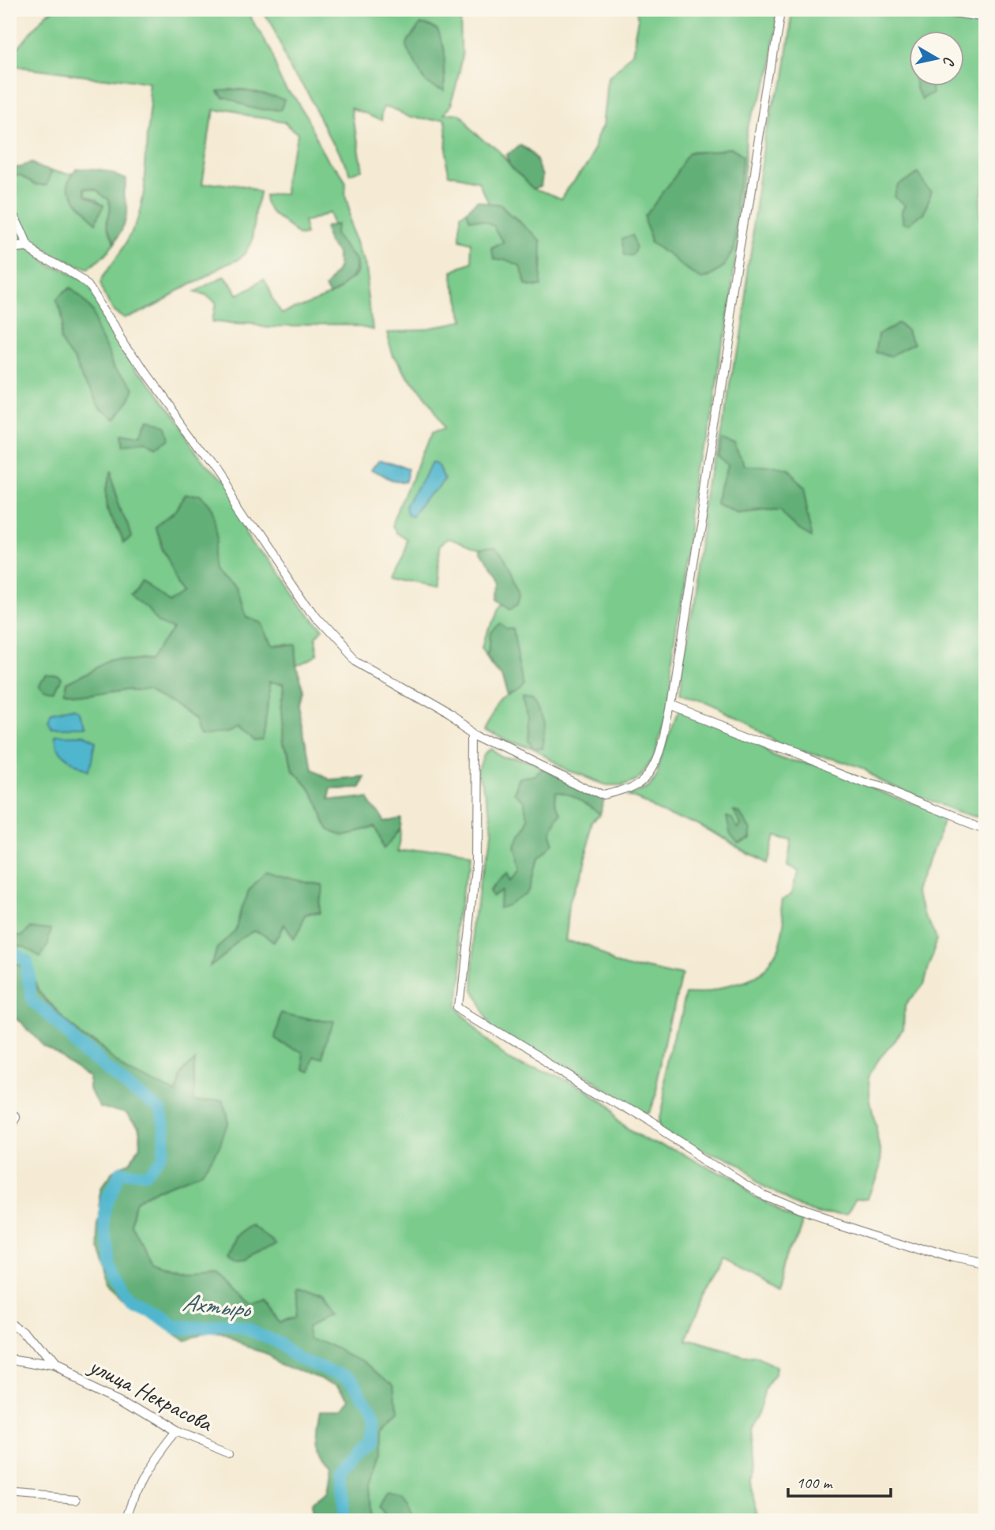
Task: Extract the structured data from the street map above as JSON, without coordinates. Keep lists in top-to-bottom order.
{
  "streets": {
    "street": ["улица Некрасова"]
  },
  "water": ["Ахтырь"],
  "scale_bar": "100 m",
  "north": "right"
}
